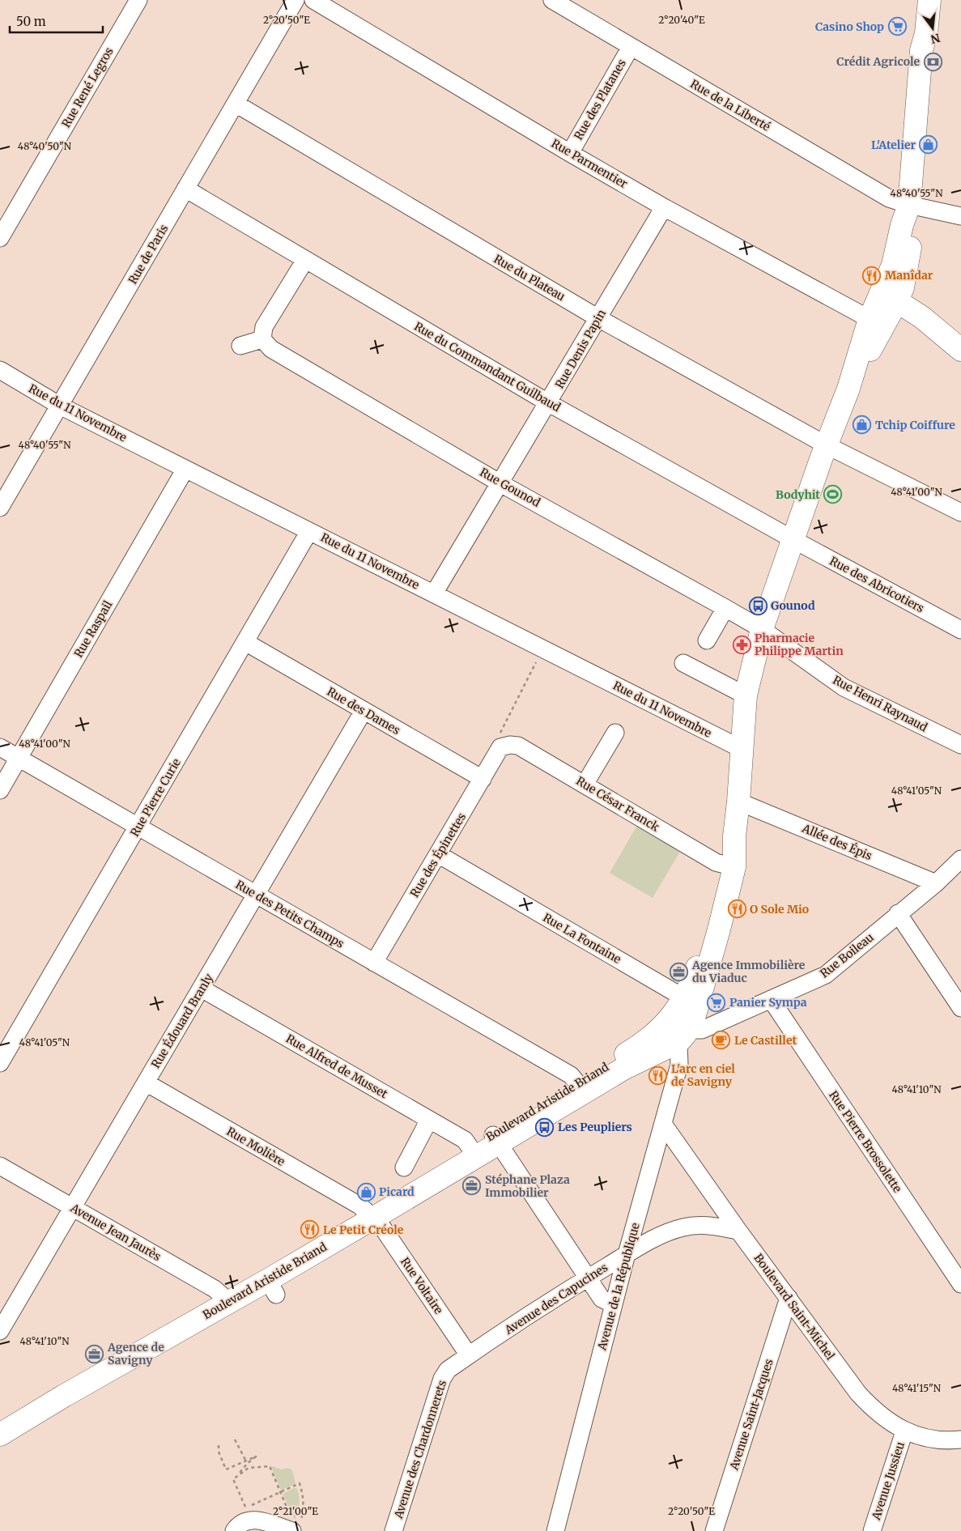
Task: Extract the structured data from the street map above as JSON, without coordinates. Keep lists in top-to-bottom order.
{
  "streets": {
    "main road": ["Boulevard Aristide Briand"],
    "street": [
      "Rue René Legros",
      "Rue des Platanes",
      "Rue de la Liberté",
      "Rue Parmentier",
      "Rue de Paris",
      "Rue du Plateau",
      "Rue Denis Papin",
      "Rue du Commandant Guilbaud",
      "Rue du 11 Novembre",
      "Rue Gounod",
      "Rue des Abricotiers",
      "Rue Raspail",
      "Rue Henri Raynaud",
      "Rue des Dames",
      "Rue Pierre Curie",
      "Rue César Franck",
      "Allée des Épis",
      "Rue des Épinettes",
      "Rue des Petits Champs",
      "Rue La Fontaine",
      "Rue Boileau",
      "Rue Édouard Branly",
      "Rue Alfred de Musset",
      "Rue Pierre Brossolette",
      "Rue Molière",
      "Avenue Jean Jaurès",
      "Rue Voltaire",
      "Avenue de la République",
      "Avenue des Capucines",
      "Boulevard Saint-Michel",
      "Avenue Saint-Jacques",
      "Avenue des Chardonnerets",
      "Avenue Jussieu"
    ]
  },
  "crossings": [
    ["Rue des Platanes", "Rue de la Liberté"],
    ["Rue des Platanes", "Rue Parmentier"],
    ["Rue de la Liberté", "Boulevard Aristide Briand"],
    ["Rue Parmentier", "Rue Denis Papin"],
    ["Rue Parmentier", "Boulevard Aristide Briand"],
    ["Rue de Paris", "Rue du Plateau"],
    ["Rue de Paris", "Rue du Commandant Guilbaud"],
    ["Rue de Paris", "Rue du 11 Novembre"],
    ["Rue du Plateau", "Rue Denis Papin"],
    ["Rue du Plateau", "Boulevard Aristide Briand"],
    ["Rue Denis Papin", "Rue du Commandant Guilbaud"],
    ["Rue Denis Papin", "Rue du 11 Novembre"],
    ["Rue Denis Papin", "Rue Gounod"],
    ["Rue du Commandant Guilbaud", "Rue des Abricotiers"],
    ["Rue du Commandant Guilbaud", "Boulevard Aristide Briand"],
    ["Rue du 11 Novembre", "Rue Raspail"],
    ["Rue du 11 Novembre", "Rue Pierre Curie"],
    ["Rue du 11 Novembre", "Boulevard Aristide Briand"],
    ["Rue Gounod", "Rue Henri Raynaud"],
    ["Rue Gounod", "Boulevard Aristide Briand"],
    ["Rue des Abricotiers", "Boulevard Aristide Briand"],
    ["Rue Raspail", "Rue des Petits Champs"],
    ["Rue Henri Raynaud", "Boulevard Aristide Briand"],
    ["Rue des Dames", "Rue Pierre Curie"],
    ["Rue des Dames", "Rue des Épinettes"],
    ["Rue des Dames", "Rue Édouard Branly"],
    ["Rue Pierre Curie", "Rue des Petits Champs"],
    ["Rue César Franck", "Rue des Épinettes"],
    ["Rue César Franck", "Boulevard Aristide Briand"],
    ["Allée des Épis", "Rue Boileau"],
    ["Allée des Épis", "Boulevard Aristide Briand"],
    ["Rue des Épinettes", "Rue des Petits Champs"],
    ["Rue des Épinettes", "Rue La Fontaine"],
    ["Rue des Petits Champs", "Rue Édouard Branly"],
    ["Rue des Petits Champs", "Boulevard Aristide Briand"],
    ["Rue La Fontaine", "Boulevard Aristide Briand"],
    ["Rue Boileau", "Boulevard Aristide Briand"],
    ["Rue Boileau", "Rue Pierre Brossolette"],
    ["Rue Boileau", "Avenue de la République"],
    ["Rue Édouard Branly", "Rue Alfred de Musset"],
    ["Rue Édouard Branly", "Rue Molière"],
    ["Rue Édouard Branly", "Avenue Jean Jaurès"],
    ["Rue Alfred de Musset", "Boulevard Aristide Briand"],
    ["Boulevard Aristide Briand", "Rue Molière"],
    ["Boulevard Aristide Briand", "Avenue Jean Jaurès"],
    ["Boulevard Aristide Briand", "Rue Voltaire"],
    ["Boulevard Aristide Briand", "Avenue de la République"],
    ["Rue Molière", "Rue Voltaire"],
    ["Rue Voltaire", "Avenue des Capucines"],
    ["Rue Voltaire", "Avenue des Chardonnerets"],
    ["Avenue de la République", "Avenue des Capucines"],
    ["Avenue de la République", "Boulevard Saint-Michel"],
    ["Avenue des Capucines", "Boulevard Saint-Michel"],
    ["Avenue des Capucines", "Avenue des Chardonnerets"],
    ["Boulevard Saint-Michel", "Avenue Saint-Jacques"],
    ["Boulevard Saint-Michel", "Avenue Jussieu"]
  ],
  "places": {
    "supermarket": ["Casino Shop", "Panier Sympa"],
    "bank": ["Crédit Agricole"],
    "shop": ["L'Atelier", "Tchip Coiffure", "Picard"],
    "restaurant": [
      "Manîdar",
      "O Sole Mio",
      "L'arc en ciel de Savigny",
      "Le Petit Créole"
    ],
    "sports": ["Bodyhit"],
    "bus stop": ["Gounod", "Les Peupliers"],
    "pharmacy": ["Pharmacie Philippe Martin"],
    "office": ["Agence Immobilière du Viaduc", "Stéphane Plaza Immobilier", "Agence de Savigny"],
    "cafe": ["Le Castillet"]
  },
  "scale_bar": "50 m",
  "north": "bottom",
  "coordinates": [
    "2°20'50\"E",
    "2°20'40\"E",
    "48°40'50\"N",
    "48°40'55\"N",
    "48°41'00\"N",
    "48°41'05\"N",
    "48°41'10\"N",
    "48°41'15\"N",
    "2°21'00\"E"
  ]
}
